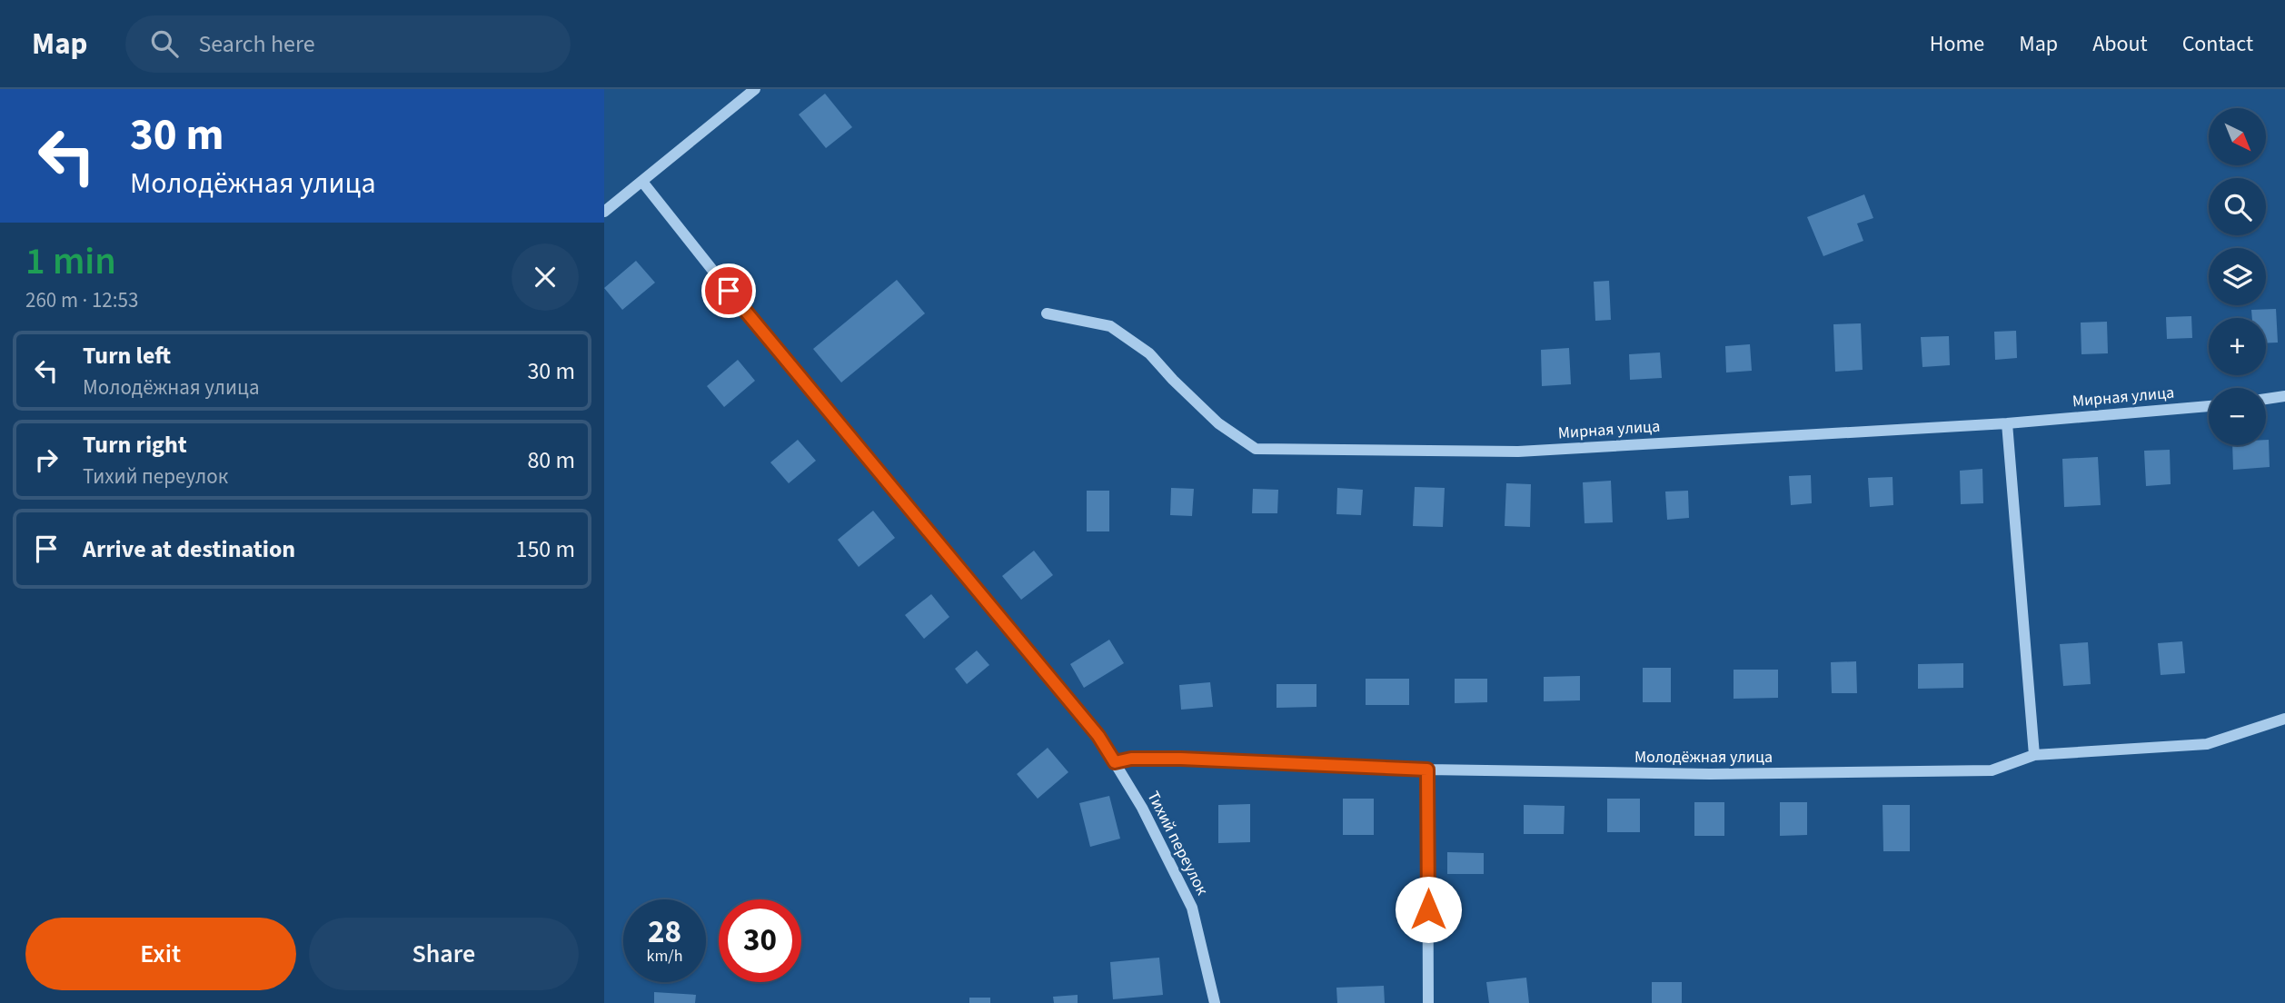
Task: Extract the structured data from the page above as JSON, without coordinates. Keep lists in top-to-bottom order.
{
  "streets": {
    "street": ["Мирная улица", "Молодёжная улица", "Тихий переулок"]
  },
  "crossings": [
    ["Молодёжная улица", "Тихий переулок"]
  ],
  "north": "bottom right",
  "page": {
    "header": "Map",
    "search": "Search here",
    "nav": [
      "Home",
      "Map",
      "About",
      "Contact"
    ],
    "turn": ["30 m", "Молодёжная улица"],
    "map_buttons": ["+", "−"],
    "heading": ["1 min", "260 m · 12:53"],
    "list": [
      {
        "name": "Turn left",
        "note": "Молодёжная улица",
        "value": "30 m"
      },
      {
        "name": "Turn right",
        "note": "Тихий переулок",
        "value": "80 m"
      },
      {
        "name": "Arrive at destination",
        "value": "150 m"
      }
    ],
    "speed": "28 km/h",
    "limit": "30",
    "buttons": ["Exit", "Share"]
  }
}
